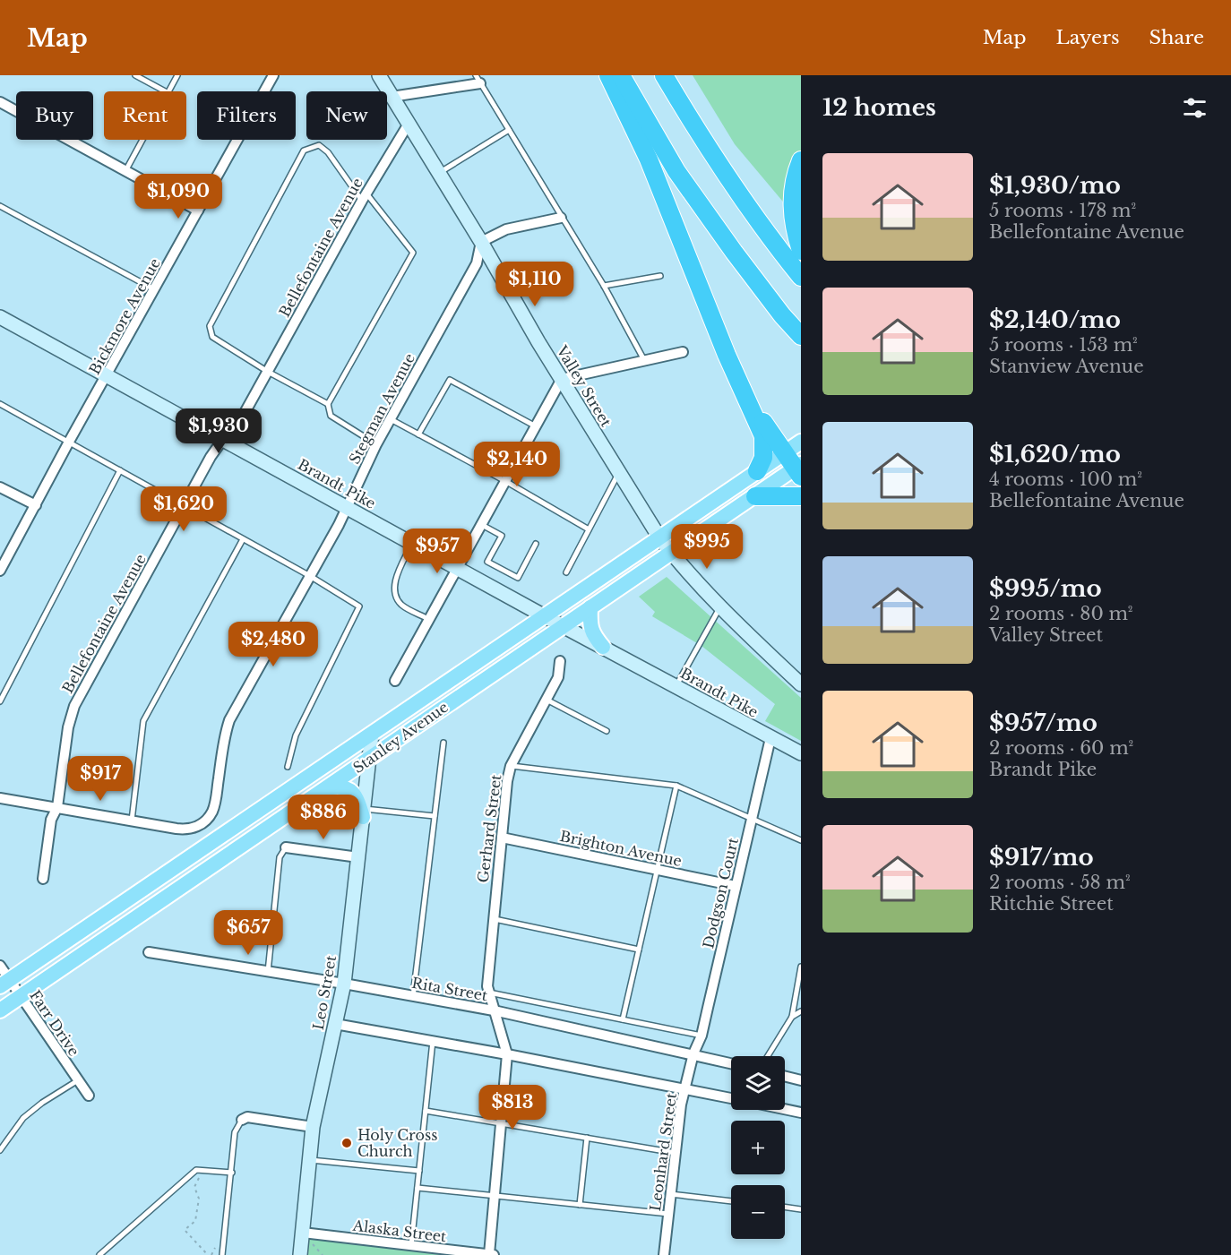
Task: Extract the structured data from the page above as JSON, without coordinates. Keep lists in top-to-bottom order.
{
  "streets": {
    "main road": ["Stanley Avenue"],
    "street": [
      "Bellefontaine Avenue",
      "Bickmore Avenue",
      "Valley Street",
      "Stegman Avenue",
      "Brandt Pike",
      "Gerhard Street",
      "Brighton Avenue",
      "Dodgson Court",
      "Rita Street",
      "Leo Street",
      "Farr Drive",
      "Leonhard Street",
      "Alaska Street"
    ]
  },
  "crossings": [
    ["Bellefontaine Avenue", "Valley Street"],
    ["Bellefontaine Avenue", "Brandt Pike"],
    ["Bickmore Avenue", "Brandt Pike"],
    ["Valley Street", "Stegman Avenue"],
    ["Valley Street", "Stanley Avenue"],
    ["Stegman Avenue", "Brandt Pike"],
    ["Brandt Pike", "Stanley Avenue"],
    ["Brandt Pike", "Dodgson Court"],
    ["Stanley Avenue", "Leo Street"],
    ["Stanley Avenue", "Farr Drive"],
    ["Gerhard Street", "Brighton Avenue"],
    ["Gerhard Street", "Rita Street"],
    ["Brighton Avenue", "Dodgson Court"],
    ["Dodgson Court", "Rita Street"],
    ["Dodgson Court", "Leonhard Street"],
    ["Rita Street", "Leo Street"],
    ["Rita Street", "Leonhard Street"],
    ["Leo Street", "Alaska Street"]
  ],
  "places": ["Holy Cross Church"],
  "page": {
    "header": "Map",
    "nav": ["Map", "Layers", "Share"],
    "heading": "12 homes",
    "chip": [
      "Buy",
      "Rent",
      "Filters",
      "New"
    ],
    "list": [
      {
        "name": "$1,930/mo",
        "note": "5 rooms · 178 m² · Bellefontaine Avenue"
      },
      {
        "name": "$2,140/mo",
        "note": "5 rooms · 153 m² · Stanview Avenue"
      },
      {
        "name": "$1,620/mo",
        "note": "4 rooms · 100 m² · Bellefontaine Avenue"
      },
      {
        "name": "$995/mo",
        "note": "2 rooms · 80 m² · Valley Street"
      },
      {
        "name": "$957/mo",
        "note": "2 rooms · 60 m² · Brandt Pike"
      },
      {
        "name": "$917/mo",
        "note": "2 rooms · 58 m² · Ritchie Street"
      }
    ],
    "price": [
      "$1,090",
      "$1,110",
      "$1,930",
      "$2,140",
      "$1,620",
      "$995",
      "$957",
      "$2,480",
      "$917",
      "$886",
      "$657",
      "$813"
    ],
    "map_buttons": ["+", "−"]
  }
}
